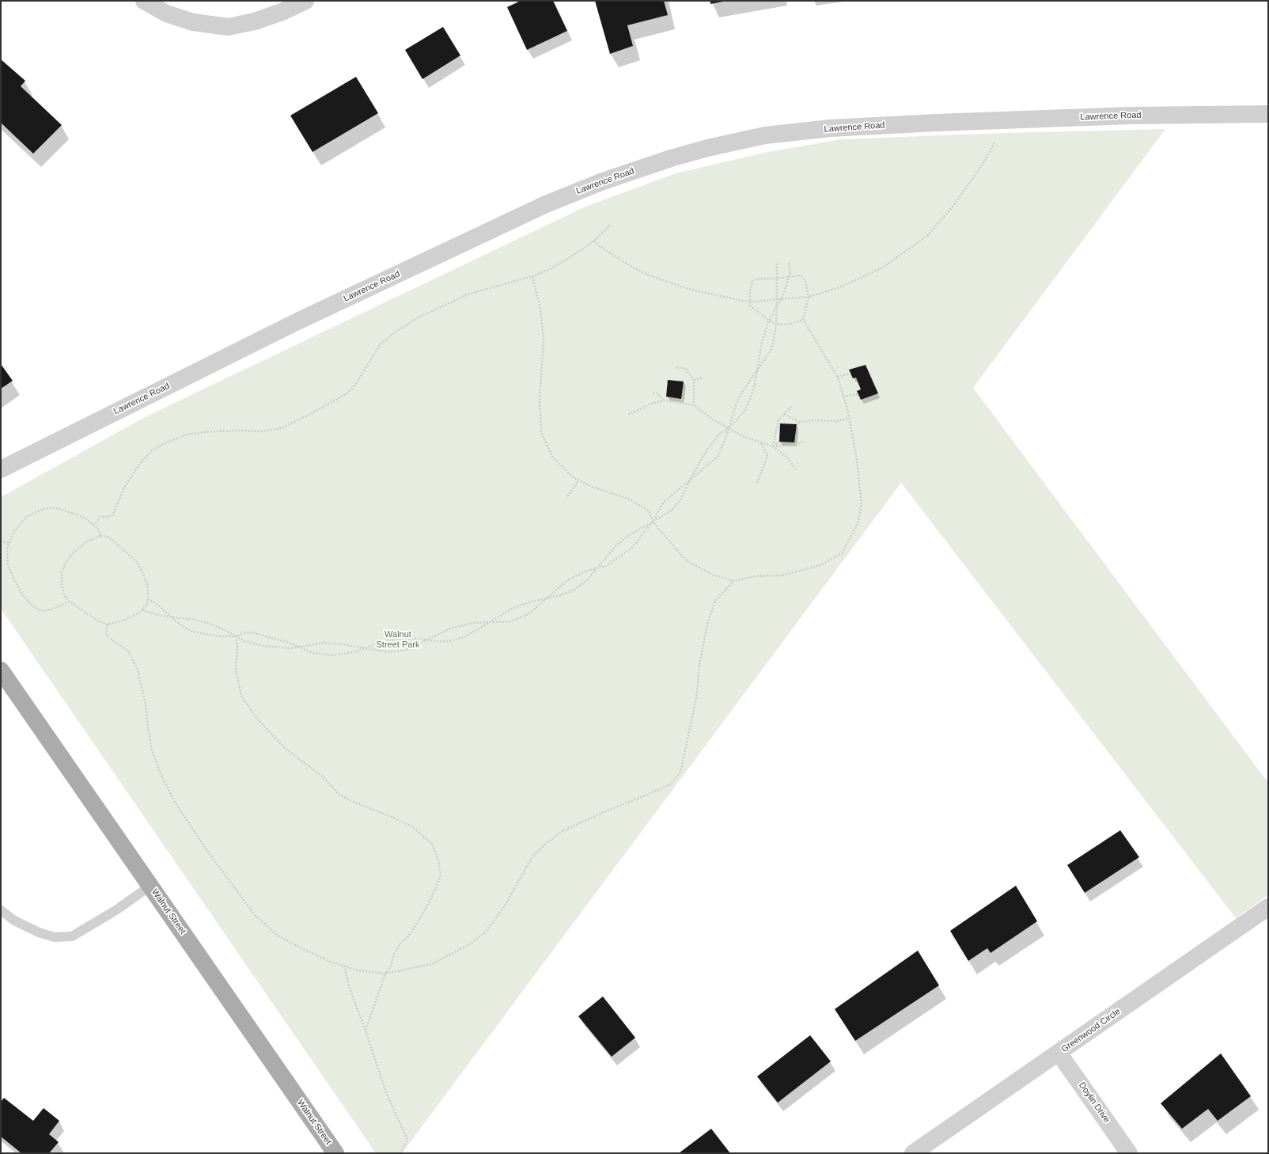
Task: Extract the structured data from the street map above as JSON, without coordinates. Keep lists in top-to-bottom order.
{
  "streets": {
    "main road": ["Walnut Street"],
    "street": ["Lawrence Road", "Greenwood Circle", "Doylin Drive"]
  },
  "crossings": [
    ["Greenwood Circle", "Doylin Drive"]
  ],
  "parks": ["Walnut Street Park"]
}
